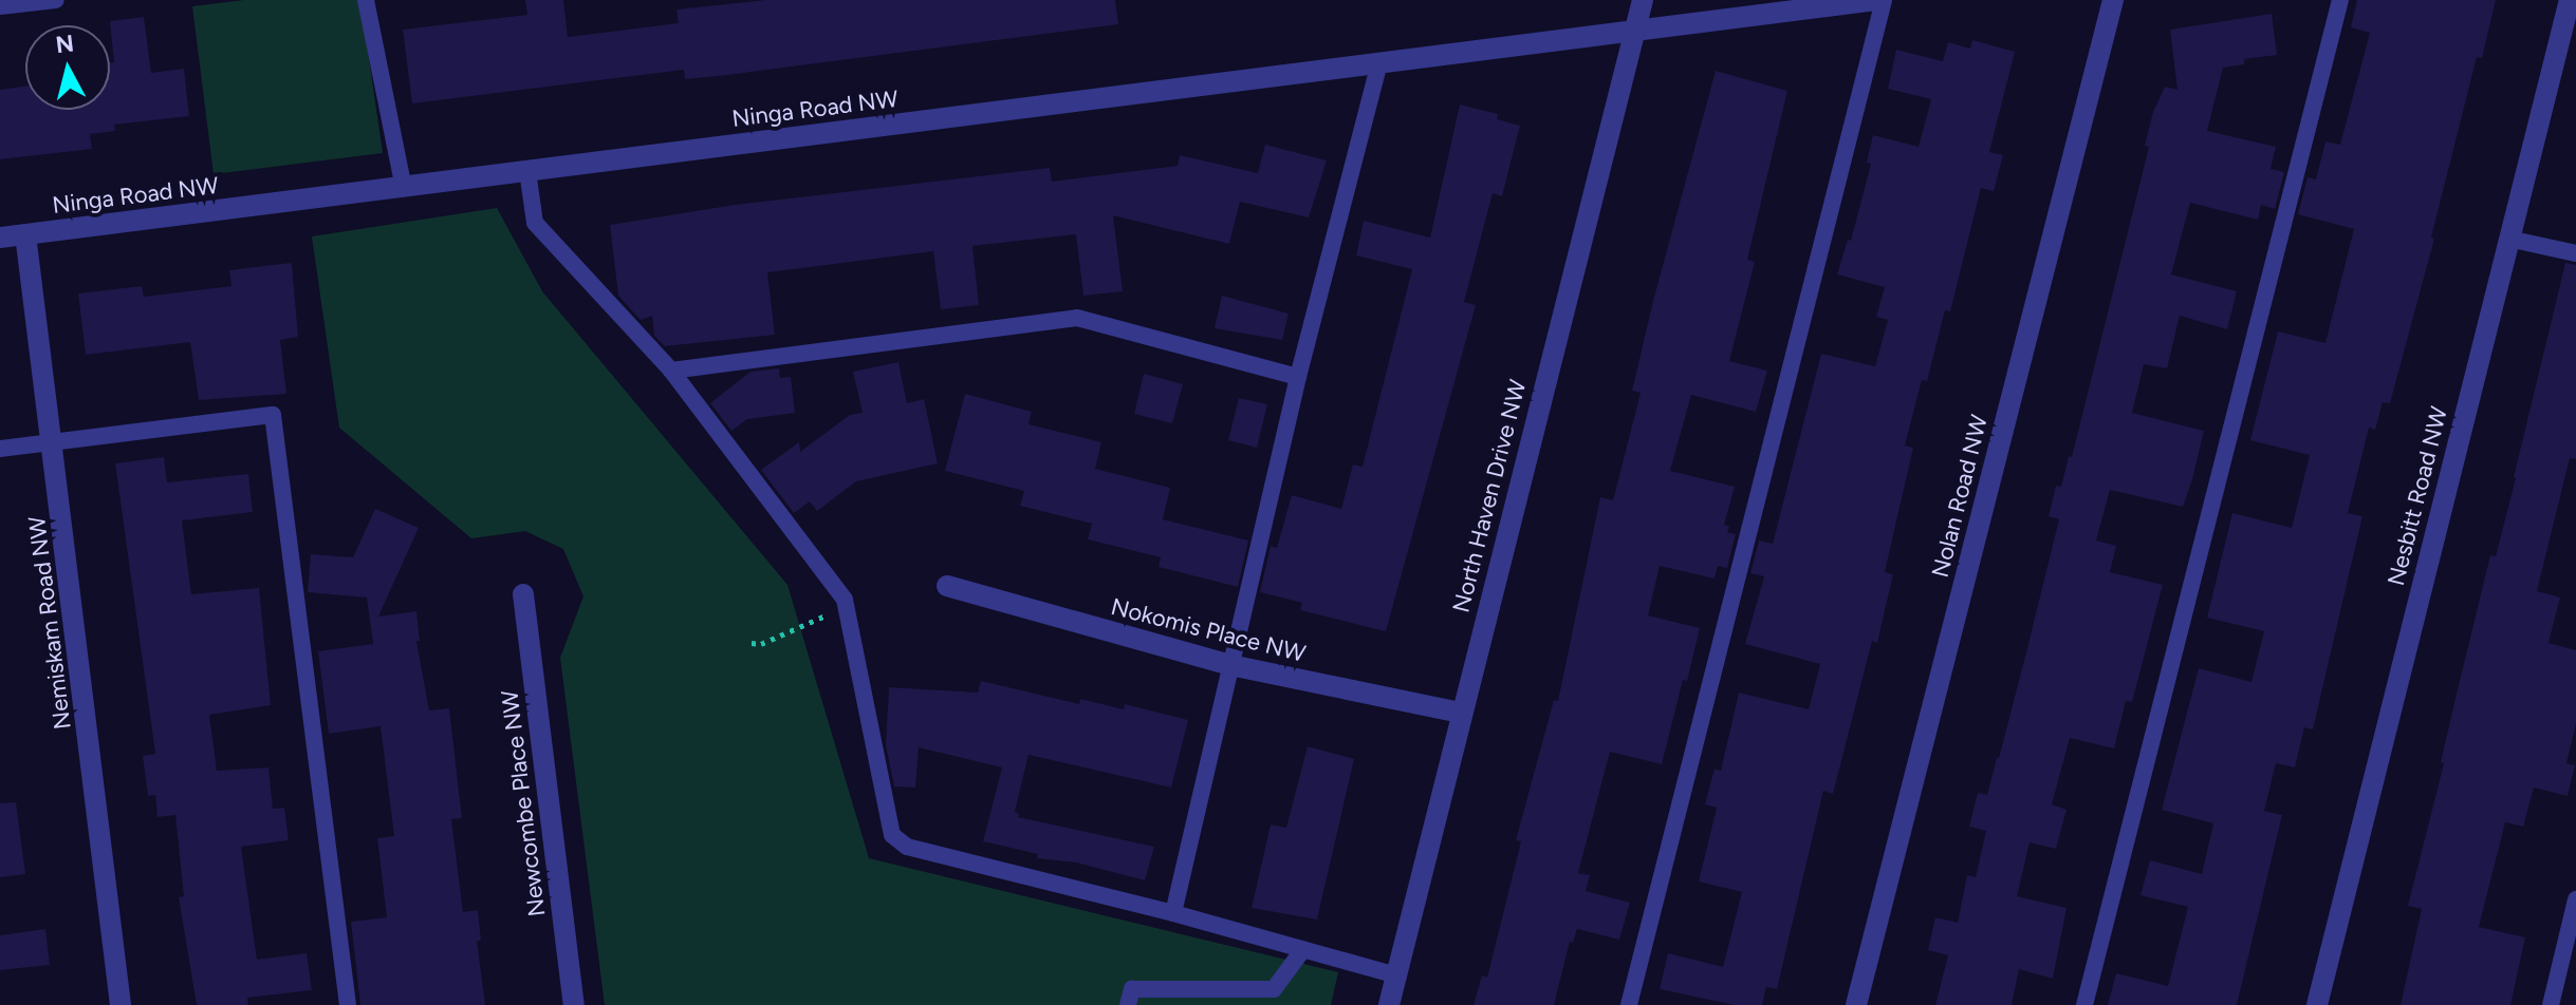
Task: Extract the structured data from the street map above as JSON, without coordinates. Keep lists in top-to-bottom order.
{
  "streets": {
    "street": [
      "Ninga Road NW",
      "North Haven Drive NW",
      "Nolan Road NW",
      "Nesbitt Road NW",
      "Nemiskam Road NW",
      "Nokomis Place NW",
      "Newcombe Place NW"
    ]
  },
  "crossings": [
    ["Ninga Road NW", "North Haven Drive NW"],
    ["Ninga Road NW", "Nemiskam Road NW"],
    ["North Haven Drive NW", "Nokomis Place NW"]
  ],
  "north": "top"
}
